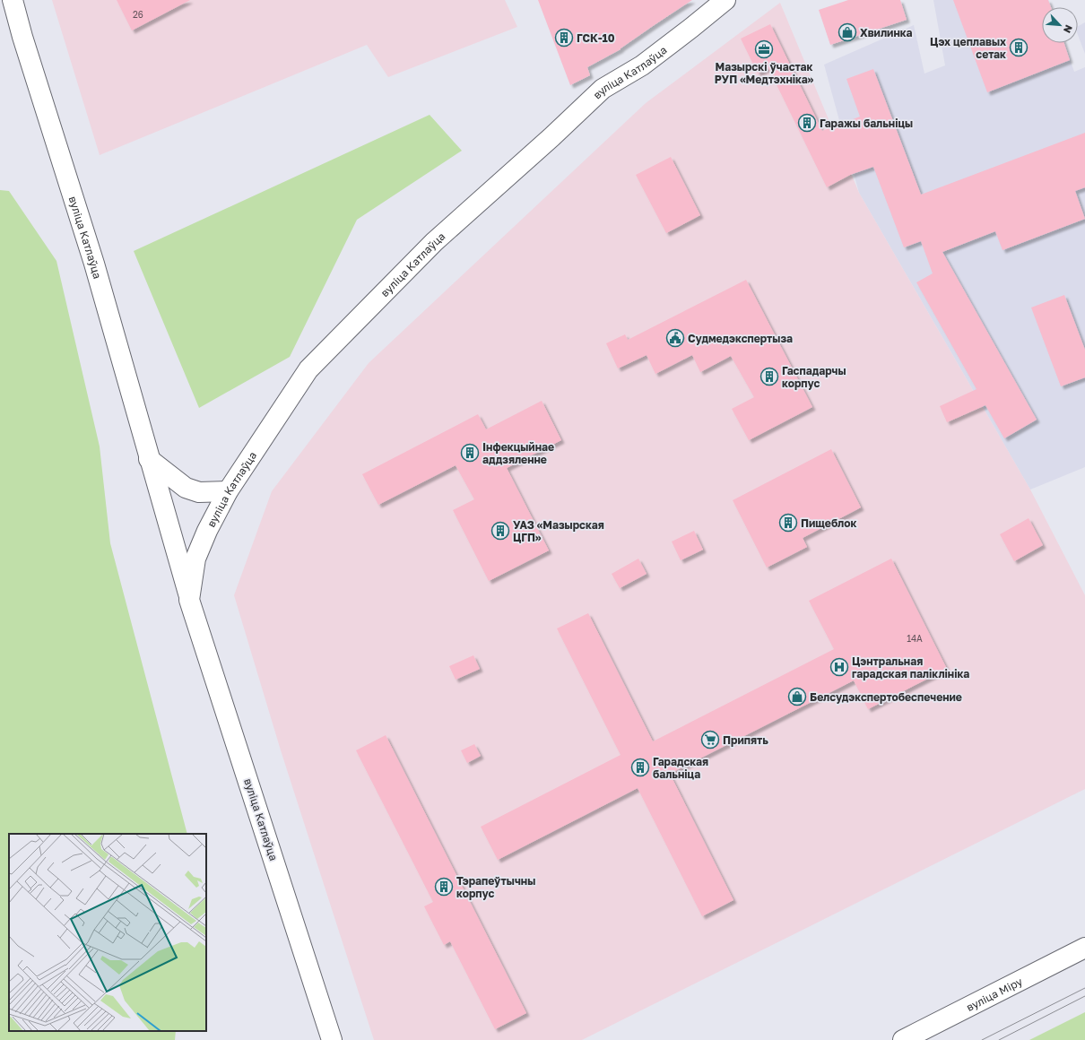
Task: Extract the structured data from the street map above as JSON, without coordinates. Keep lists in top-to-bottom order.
{
  "streets": {
    "street": ["вуліца Катлаўца", "вуліца Міру"]
  },
  "places": {
    "shop": ["Хвилинка", "Белсудэкспертобеспечение"],
    "building": [
      "ГСК-10",
      "Цэх цеплавых сетак",
      "Гаражы бальніцы",
      "Гаспадарчы корпус",
      "Інфекцыйнае аддзяленне",
      "Пищеблок",
      "УАЗ «Мазырская ЦГП»",
      "Гарадская бальніца",
      "Тэрапеўтычны корпус"
    ],
    "office": ["Мазырскі ўчастак РУП «Медтэхніка»"],
    "public building": ["Судмедэкспертыза"],
    "hospital": ["Цэнтральная гарадская паліклініка"],
    "supermarket": ["Припять"]
  },
  "house_numbers": ["26", "14А"],
  "north": "bottom right"
}
